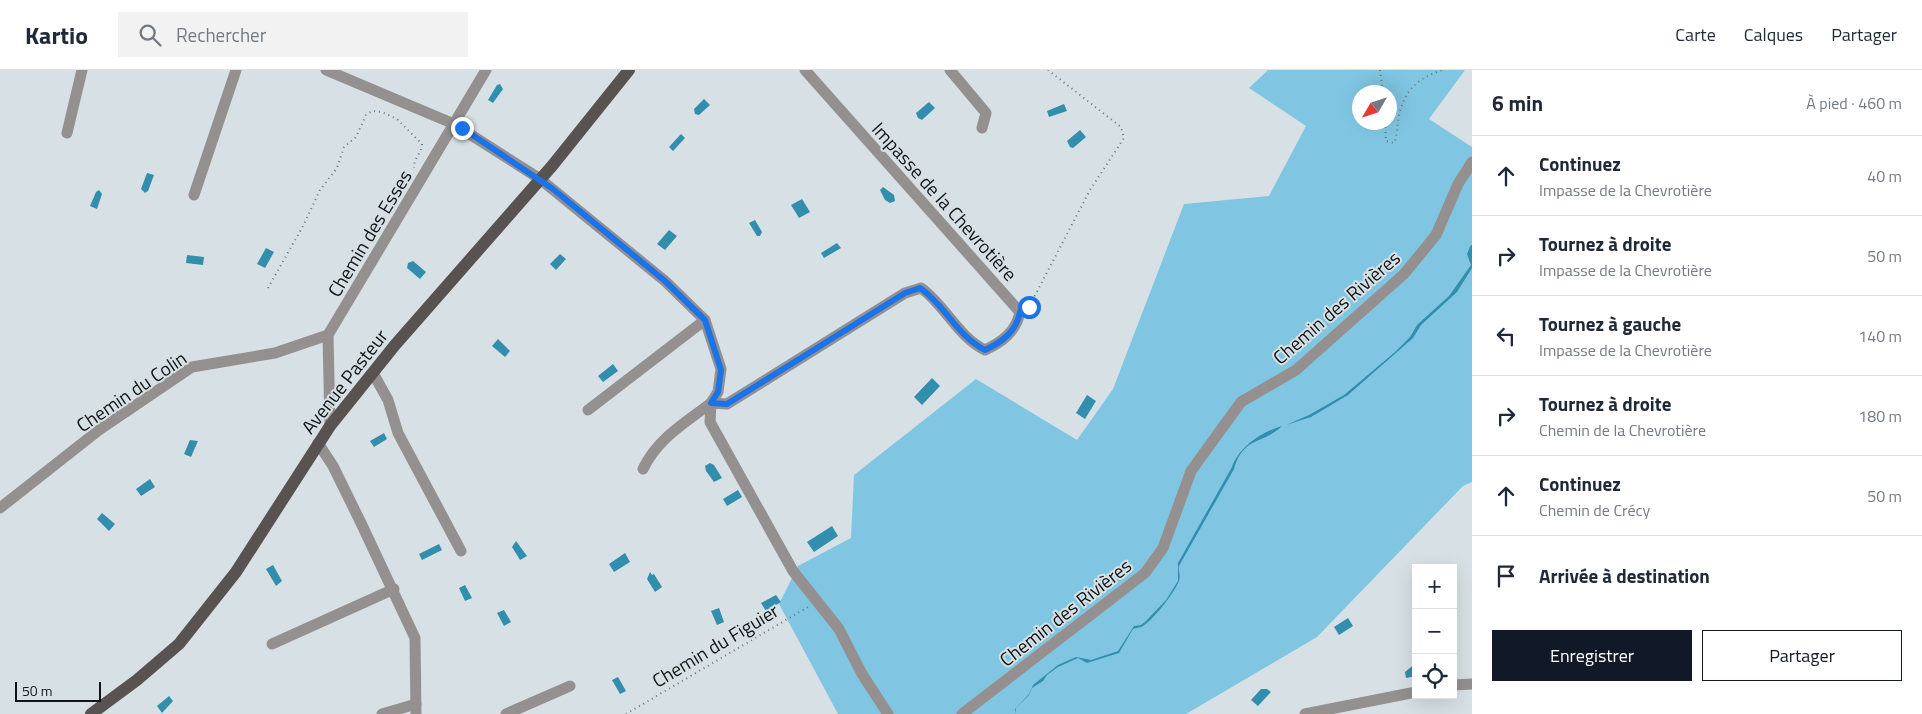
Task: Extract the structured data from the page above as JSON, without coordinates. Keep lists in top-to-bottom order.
{
  "streets": {
    "main road": ["Avenue Pasteur"],
    "street": [
      "Impasse de la Chevrotière",
      "Chemin des Esses",
      "Chemin des Rivières",
      "Chemin du Colin"
    ],
    "path": ["Chemin du Figuier"]
  },
  "crossings": [
    ["Chemin des Esses", "Chemin du Colin"]
  ],
  "scale_bar": "50 m",
  "north": "bottom left",
  "page": {
    "header": "Kartio",
    "search": "Rechercher",
    "nav": ["Carte", "Calques", "Partager"],
    "heading": ["6 min", "À pied · 460 m"],
    "list": [
      ["Continuez", "Impasse de la Chevrotière", "40 m"],
      ["Tournez à droite", "Impasse de la Chevrotière", "50 m"],
      ["Tournez à gauche", "Impasse de la Chevrotière", "140 m"],
      ["Tournez à droite", "Chemin de la Chevrotière", "180 m"],
      ["Continuez", "Chemin de Crécy", "50 m"],
      "Arrivée à destination"
    ],
    "map_buttons": ["+", "−"],
    "buttons": ["Enregistrer", "Partager"],
    "scale": "50 m"
  }
}
